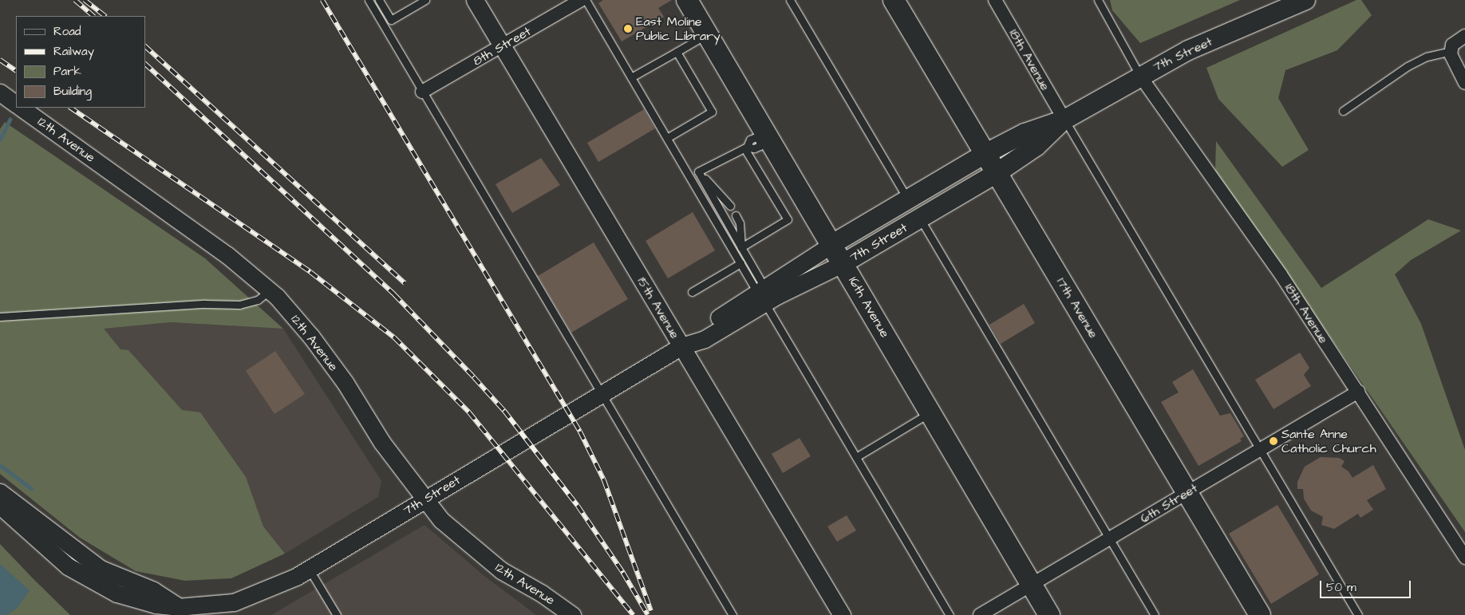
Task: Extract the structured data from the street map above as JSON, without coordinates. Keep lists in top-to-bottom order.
{
  "streets": {
    "main road": ["7th Street", "16th Avenue", "17th Avenue"],
    "street": [
      "8th Street",
      "18th Avenue",
      "12th Avenue",
      "15th Avenue",
      "6th Street"
    ]
  },
  "crossings": [
    ["8th Street", "15th Avenue"],
    ["7th Street", "18th Avenue"],
    ["7th Street", "12th Avenue"],
    ["7th Street", "16th Avenue"],
    ["7th Street", "15th Avenue"],
    ["7th Street", "17th Avenue"],
    ["18th Avenue", "6th Street"],
    ["16th Avenue", "6th Street"],
    ["17th Avenue", "6th Street"]
  ],
  "places": ["East Moline Public Library", "Sante Anne Catholic Church"],
  "legend": [
    "Road",
    "Railway",
    "Park",
    "Building"
  ],
  "scale_bar": "50 m"
}
